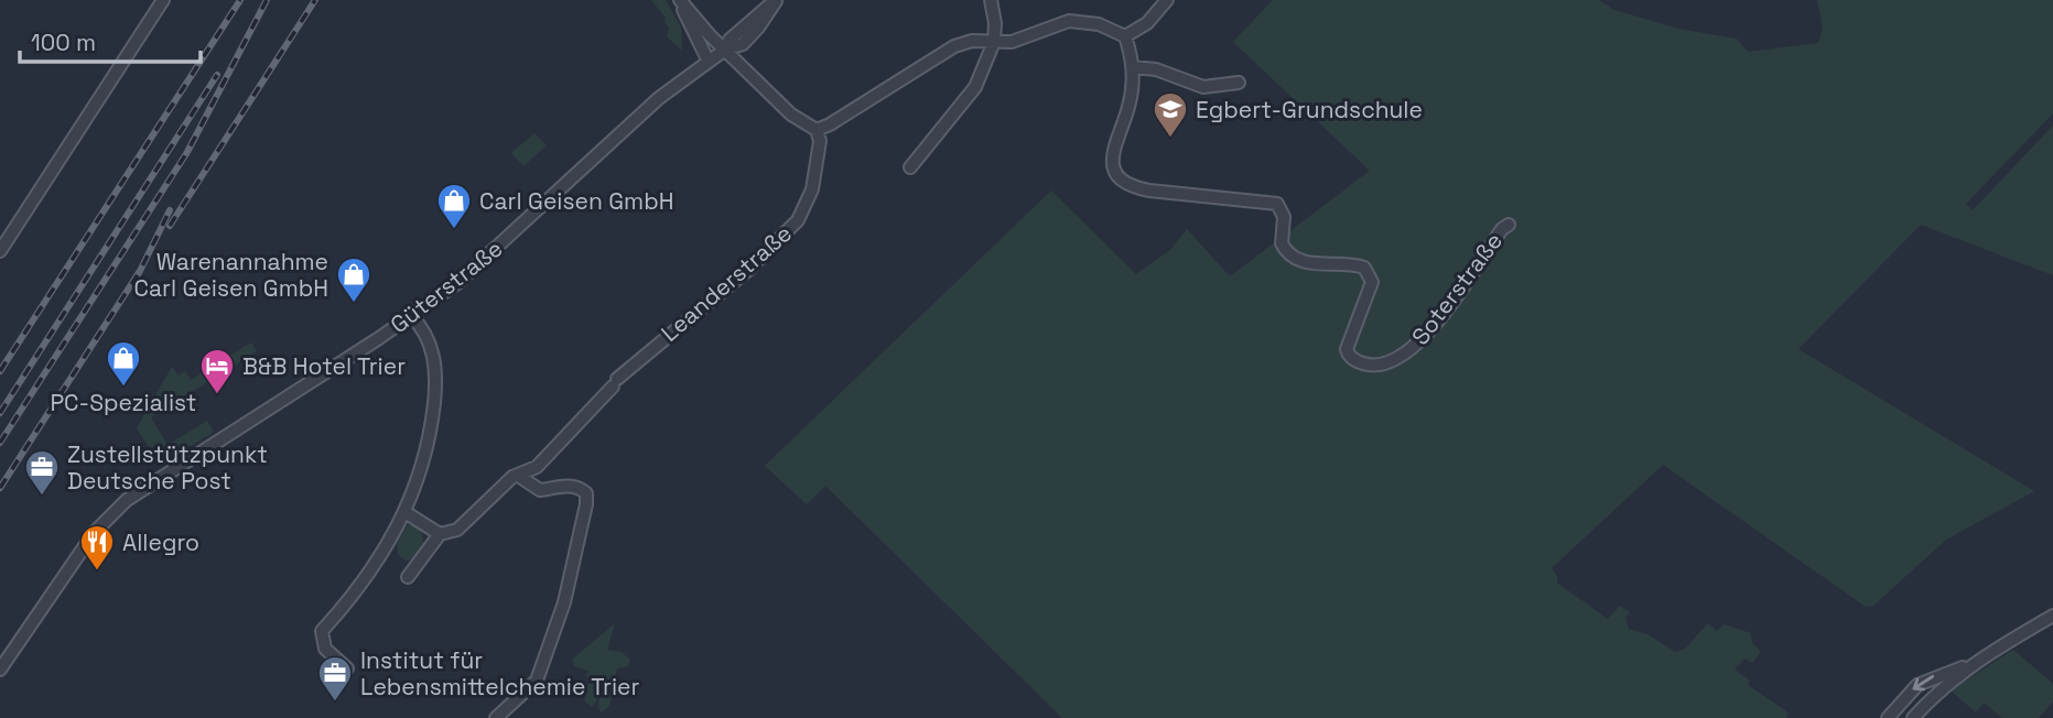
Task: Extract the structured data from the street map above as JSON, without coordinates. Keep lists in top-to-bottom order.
{
  "streets": {
    "street": ["Leanderstraße", "Güterstraße", "Soterstraße"]
  },
  "places": {
    "school or university": ["Egbert-Grundschule"],
    "shop": ["Carl Geisen GmbH", "Warenannahme Carl Geisen GmbH", "PC-Spezialist"],
    "hotel": ["B&B Hotel Trier"],
    "office": ["Zustellstützpunkt Deutsche Post", "Institut für Lebensmittelchemie Trier"],
    "restaurant": ["Allegro"]
  },
  "scale_bar": "100 m"
}
